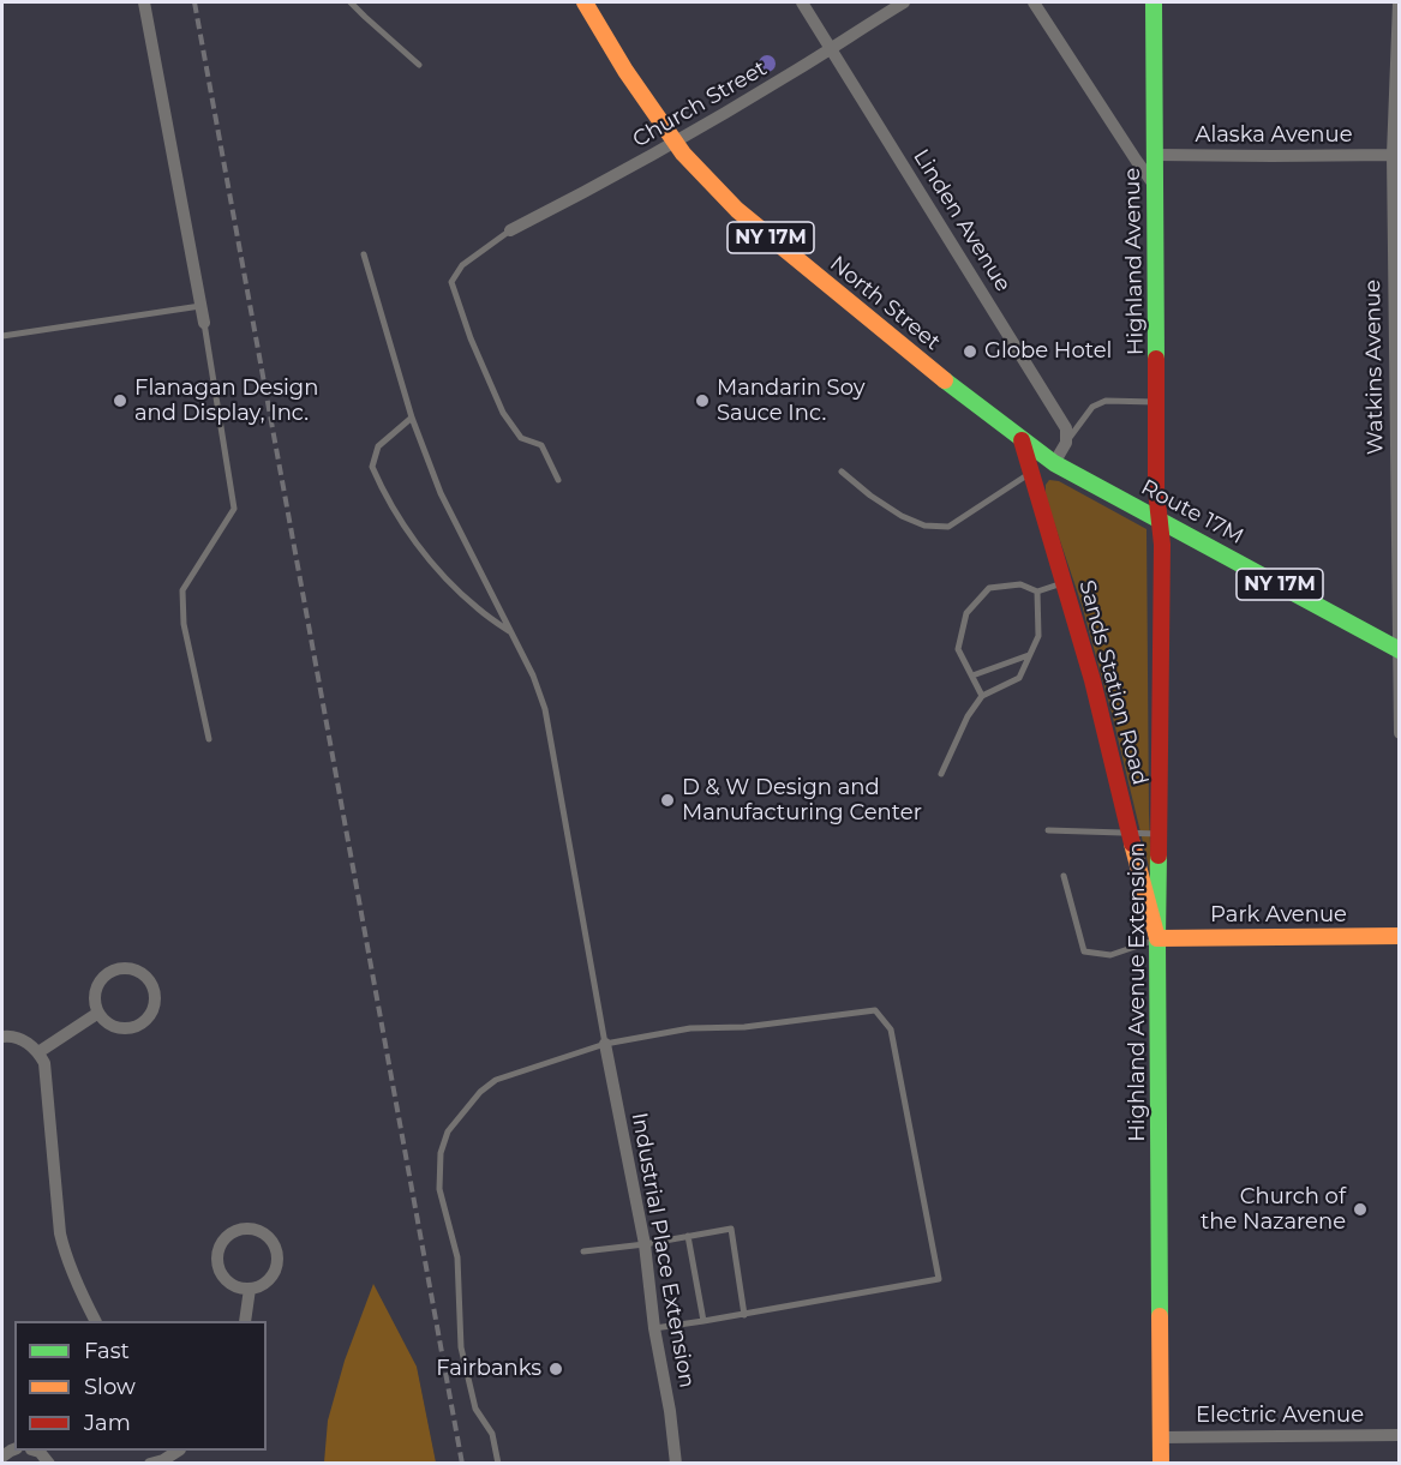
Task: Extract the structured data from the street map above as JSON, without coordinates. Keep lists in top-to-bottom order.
{
  "streets": {
    "street": [
      "Church Street",
      "Alaska Avenue",
      "Linden Avenue",
      "NY 17M",
      "Highland Avenue",
      "North Street",
      "Watkins Avenue",
      "Route 17M",
      "Sands Station Road",
      "Park Avenue",
      "Highland Avenue Extension",
      "Industrial Place Extension",
      "Electric Avenue"
    ]
  },
  "crossings": [
    ["Church Street", "Linden Avenue"],
    ["Church Street", "North Street"],
    ["Alaska Avenue", "Highland Avenue"],
    ["Alaska Avenue", "Watkins Avenue"],
    ["Highland Avenue", "Route 17M"],
    ["Highland Avenue", "Highland Avenue Extension"],
    ["North Street", "Route 17M"],
    ["Watkins Avenue", "Route 17M"],
    ["Route 17M", "Sands Station Road"],
    ["Route 17M", "Highland Avenue Extension"],
    ["Sands Station Road", "Park Avenue"],
    ["Sands Station Road", "Highland Avenue Extension"],
    ["Park Avenue", "Highland Avenue Extension"],
    ["Highland Avenue Extension", "Electric Avenue"]
  ],
  "places": [
    "Globe Hotel",
    "Flanagan Design and Display, Inc.",
    "Mandarin Soy Sauce Inc.",
    "D & W Design and Manufacturing Center",
    "Church of the Nazarene",
    "Fairbanks"
  ],
  "legend": ["Fast", "Slow", "Jam"]
}
